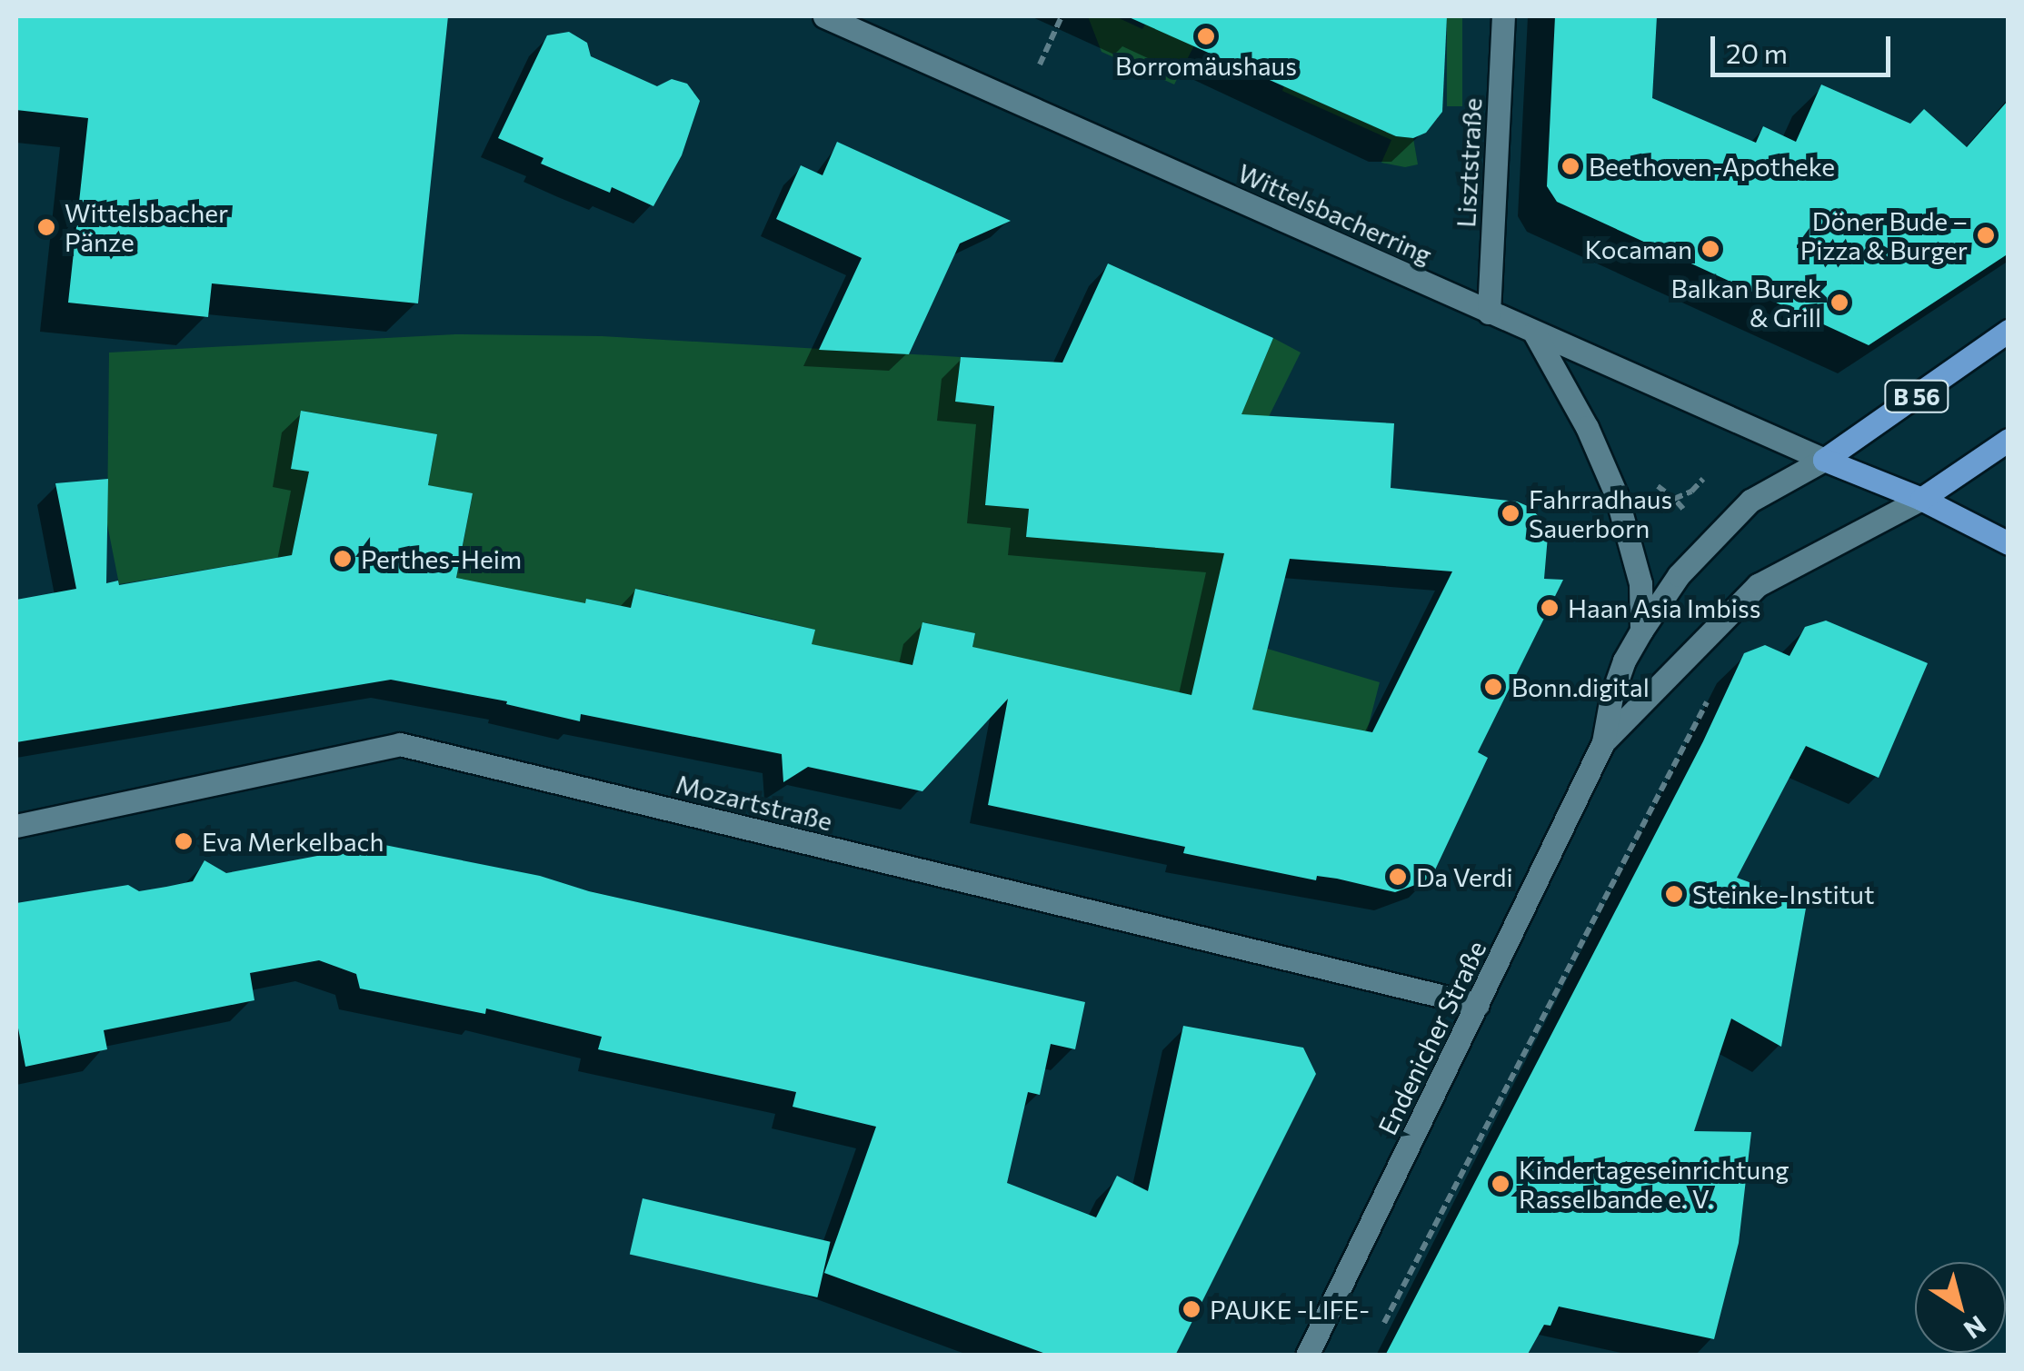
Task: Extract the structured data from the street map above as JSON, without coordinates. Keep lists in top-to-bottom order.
{
  "streets": {
    "main road": ["B 56", "Endenicher Straße"],
    "street": ["Lisztstraße", "Wittelsbacherring", "Mozartstraße"]
  },
  "crossings": [
    ["Lisztstraße", "Wittelsbacherring"],
    ["Wittelsbacherring", "Endenicher Straße"],
    ["Mozartstraße", "Endenicher Straße"]
  ],
  "places": [
    "Borromäushaus",
    "Beethoven-Apotheke",
    "Wittelsbacher Pänze",
    "Döner Bude – Pizza & Burger",
    "Kocaman",
    "Balkan Burek & Grill",
    "Fahrradhaus Sauerborn",
    "Perthes-Heim",
    "Haan Asia Imbiss",
    "Bonn.digital",
    "Eva Merkelbach",
    "Da Verdi",
    "Steinke-Institut",
    "Kindertageseinrichtung Rasselbande e. V.",
    "PAUKE -LIFE-"
  ],
  "scale_bar": "20 m",
  "north": "bottom right"
}
